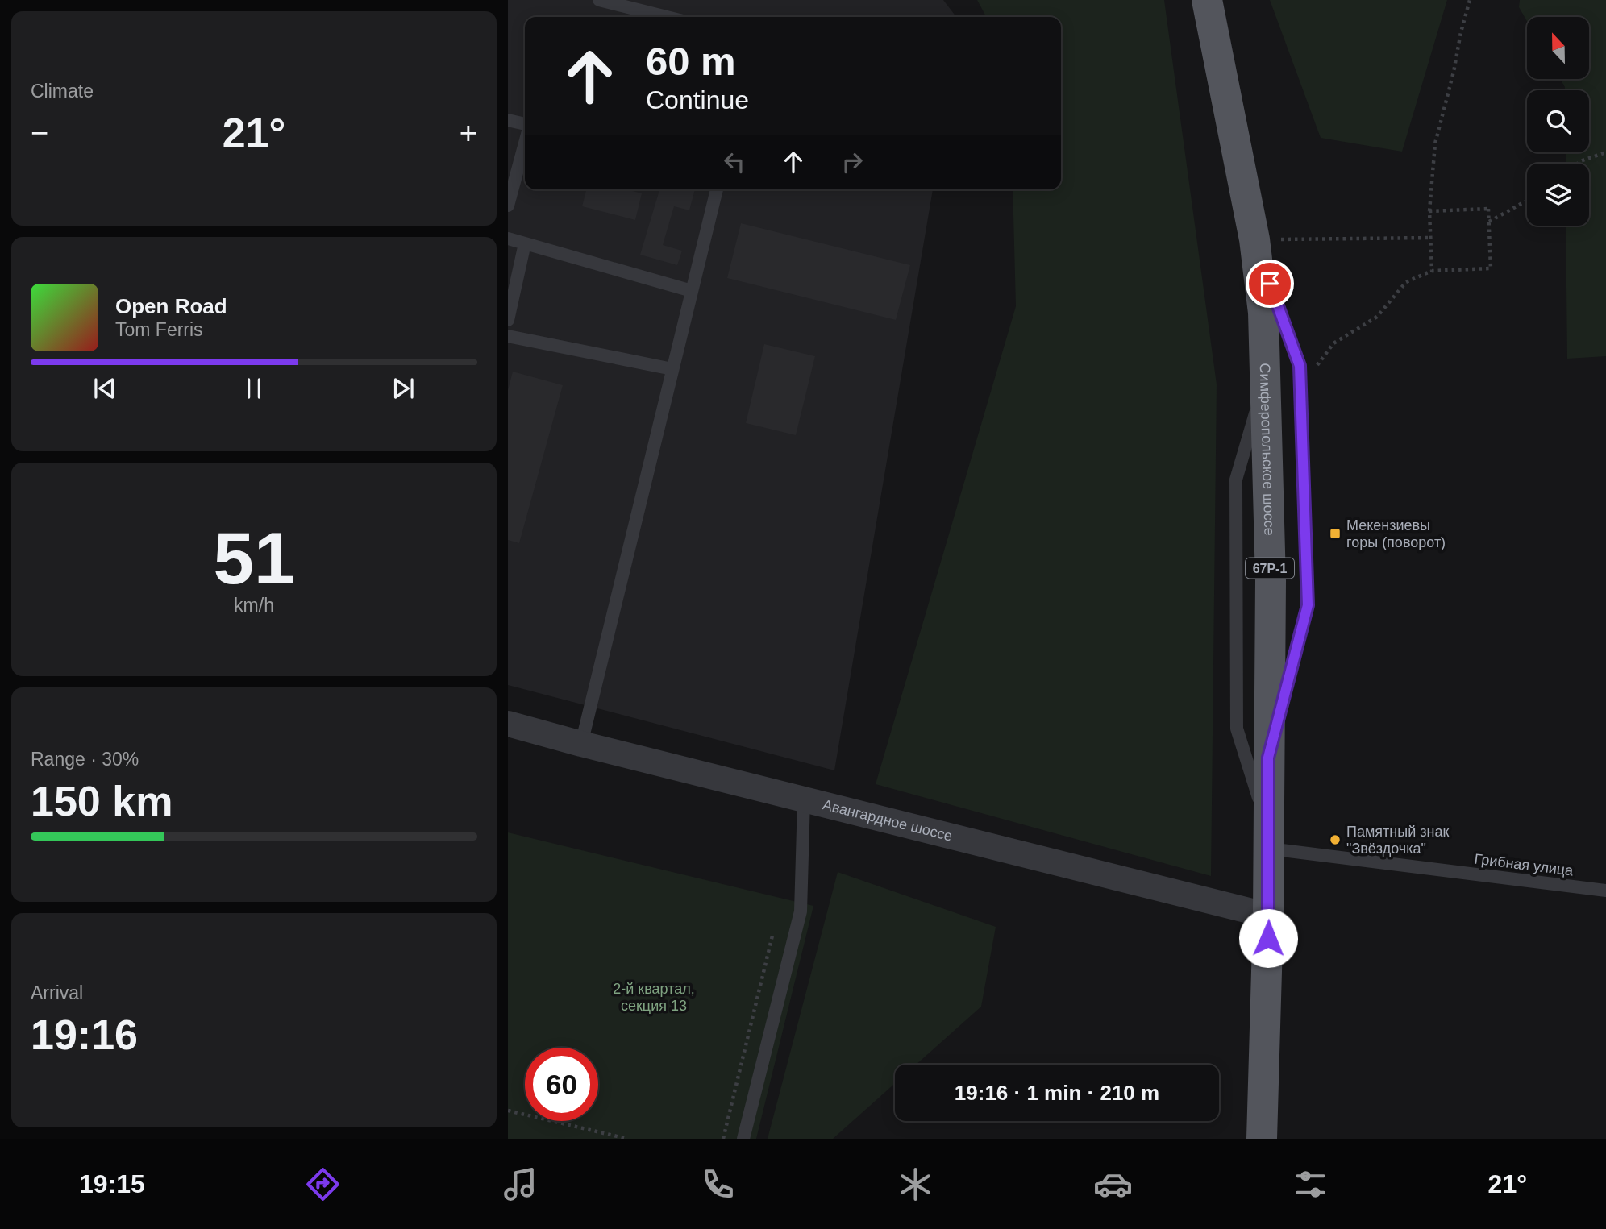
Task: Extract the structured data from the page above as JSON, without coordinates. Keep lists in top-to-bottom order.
{
  "streets": {
    "main road": ["Симферопольское шоссе", "67Р-1"],
    "street": ["Авангардное шоссе"],
    "lane": ["Грибная улица"]
  },
  "crossings": [
    ["Симферопольское шоссе", "Авангардное шоссе"],
    ["Симферопольское шоссе", "Грибная улица"]
  ],
  "parks": ["2-й квартал, секция 13"],
  "places": {
    "transit": ["Мекензиевы горы (поворот)"],
    "other": ["Памятный знак \"Звёздочка\""]
  },
  "north": "top",
  "page": {
    "tile": [
      "Climate",
      ["51", "km/h"],
      ["Range · 30%", "150 km"],
      ["Arrival", "19:16"]
    ],
    "turn": ["60 m", "Continue"],
    "heat": ["−", "21°", "+"],
    "song": ["Open Road", "Tom Ferris"],
    "limit": "60",
    "trip": "19:16 · 1 min · 210 m",
    "tabs": ["19:15", "21°"]
  }
}
